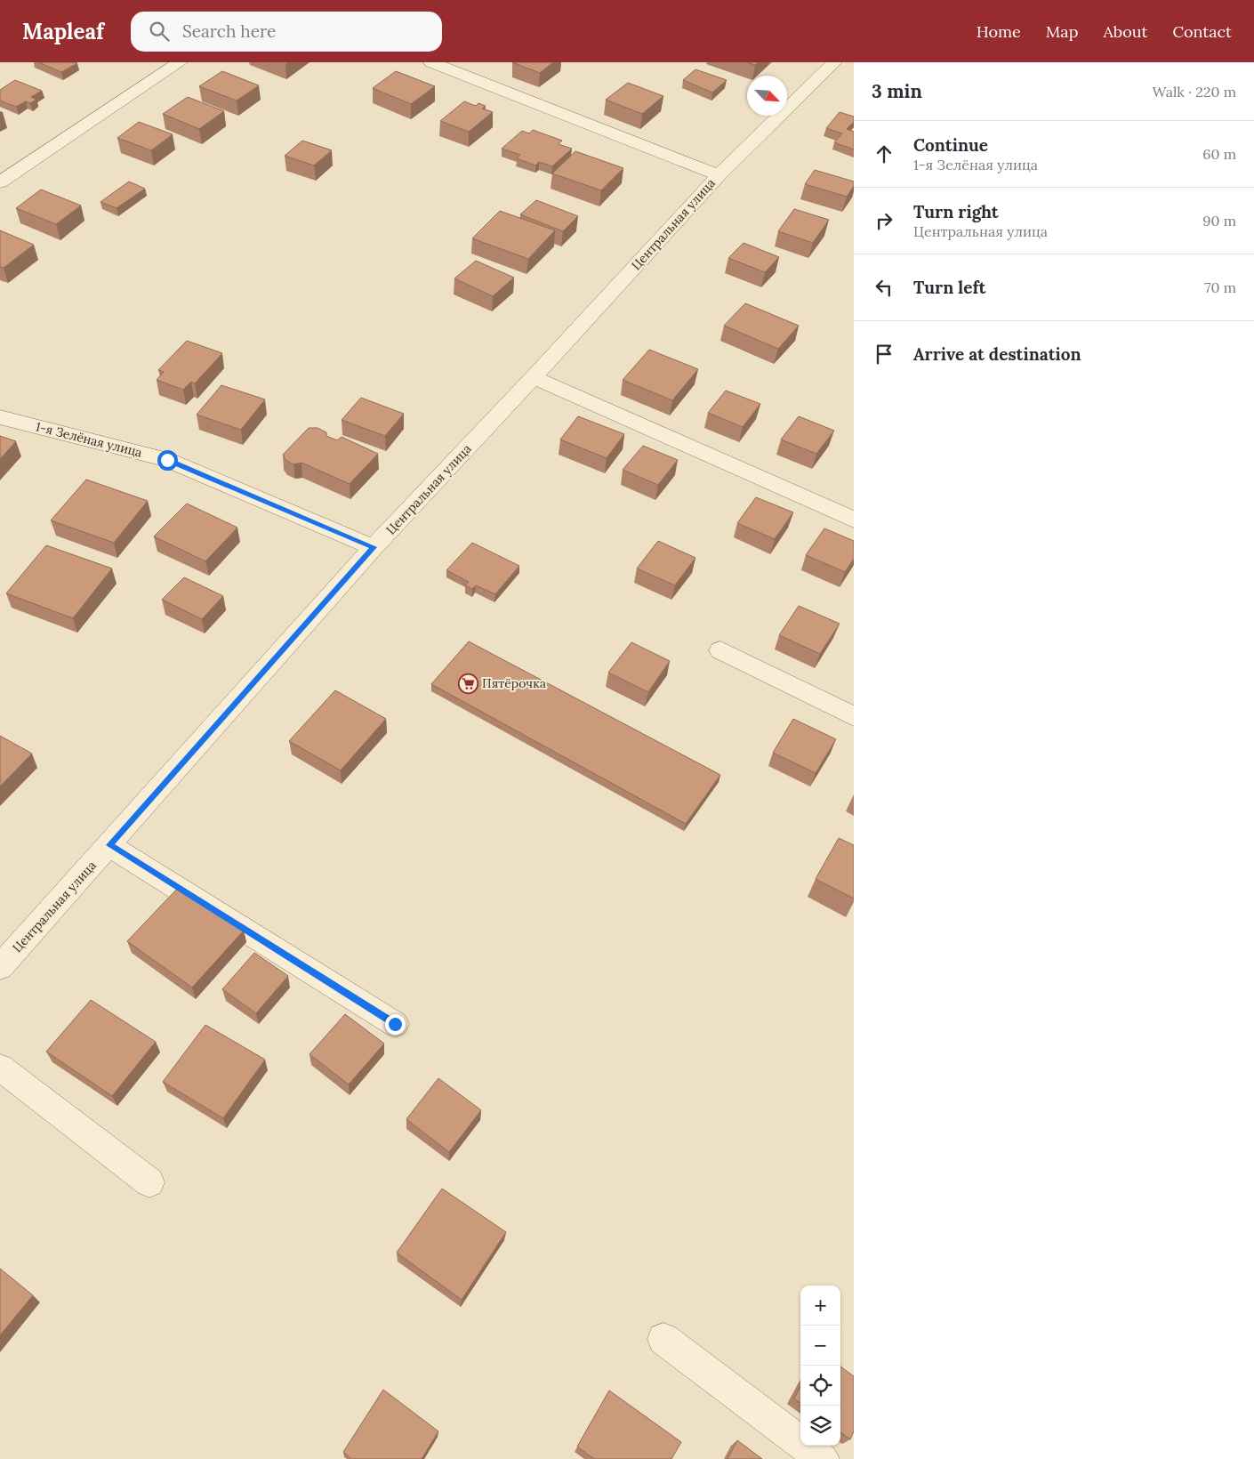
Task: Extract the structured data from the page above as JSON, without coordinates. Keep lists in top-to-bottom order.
{
  "streets": {
    "street": ["Центральная улица", "1-я Зелёная улица"]
  },
  "crossings": [
    ["Центральная улица", "1-я Зелёная улица"]
  ],
  "places": {
    "supermarket": ["Пятёрочка"]
  },
  "north": "bottom right",
  "page": {
    "header": "Mapleaf",
    "search": "Search here",
    "nav": [
      "Home",
      "Map",
      "About",
      "Contact"
    ],
    "heading": ["3 min", "Walk · 220 m"],
    "list": [
      ["Continue", "1-я Зелёная улица", "60 m"],
      ["Turn right", "Центральная улица", "90 m"],
      ["Turn left", "70 m"],
      "Arrive at destination"
    ],
    "map_buttons": ["+", "−"]
  }
}
